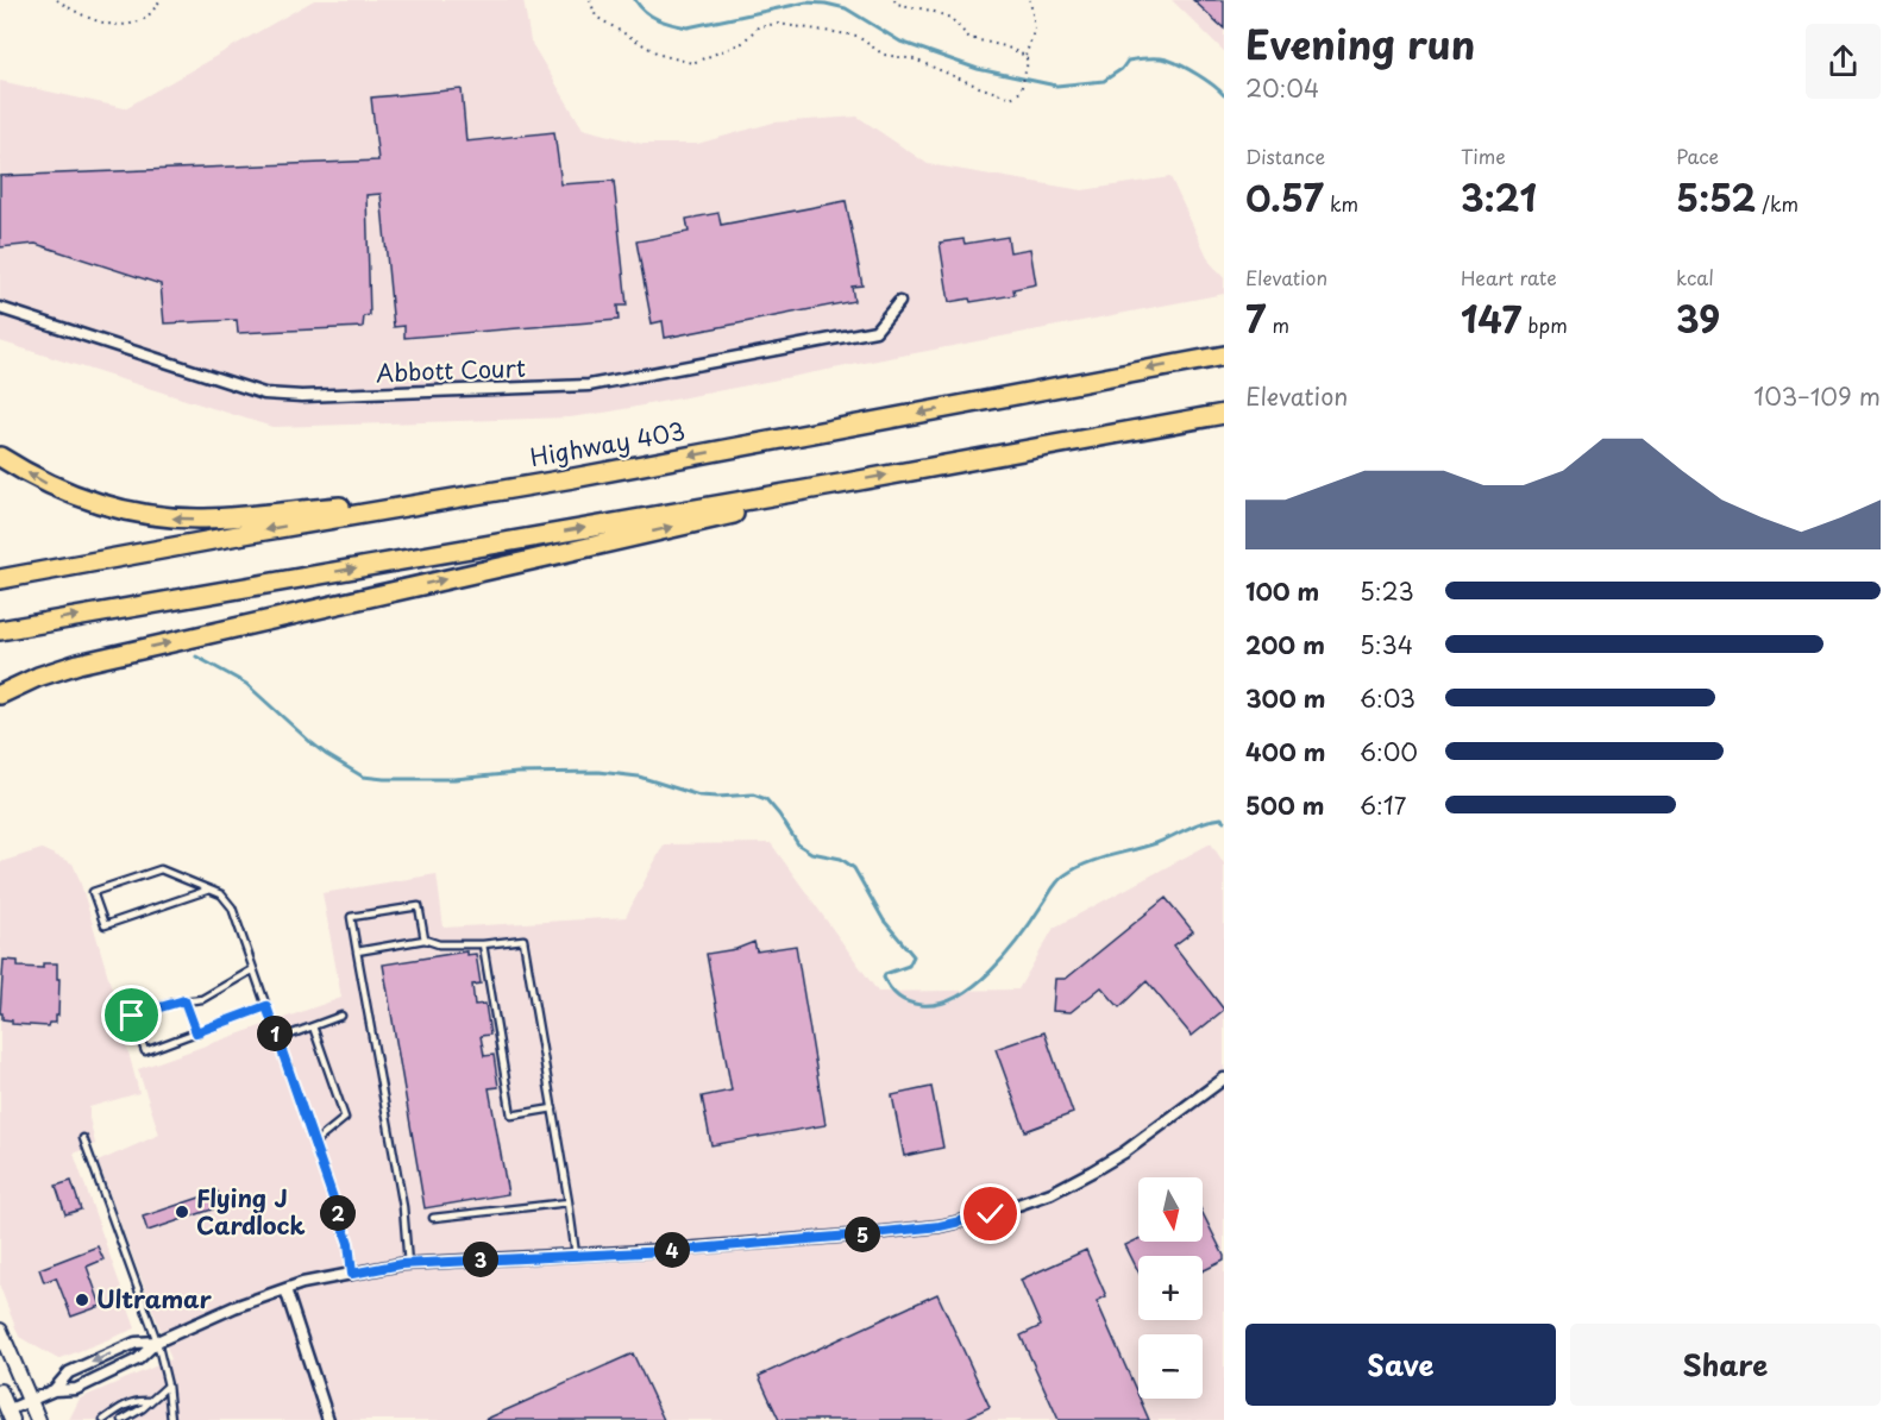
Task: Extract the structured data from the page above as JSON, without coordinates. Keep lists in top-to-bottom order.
{
  "streets": {
    "highway": ["Highway 403"],
    "street": ["Abbott Court"]
  },
  "places": ["Flying J Cardlock", "Ultramar"],
  "north": "bottom",
  "page": {
    "heading": ["Evening run", "20:04"],
    "stats": [
      ["Distance", "0.57 km"],
      ["Time", "3:21"],
      ["Pace", "5:52 /km"],
      ["Elevation", "7 m"],
      ["Heart rate", "147 bpm"],
      ["kcal", "39"]
    ],
    "chart": ["Elevation", "103–109 m"],
    "list": [
      {
        "name": "100 m",
        "note": "5:23"
      },
      {
        "name": "200 m",
        "note": "5:34"
      },
      {
        "name": "300 m",
        "note": "6:03"
      },
      {
        "name": "400 m",
        "note": "6:00"
      },
      {
        "name": "500 m",
        "note": "6:17"
      }
    ],
    "pins": [
      "1",
      "2",
      "5",
      "4",
      "3"
    ],
    "map_buttons": ["+", "−"],
    "buttons": ["Save", "Share"]
  }
}
